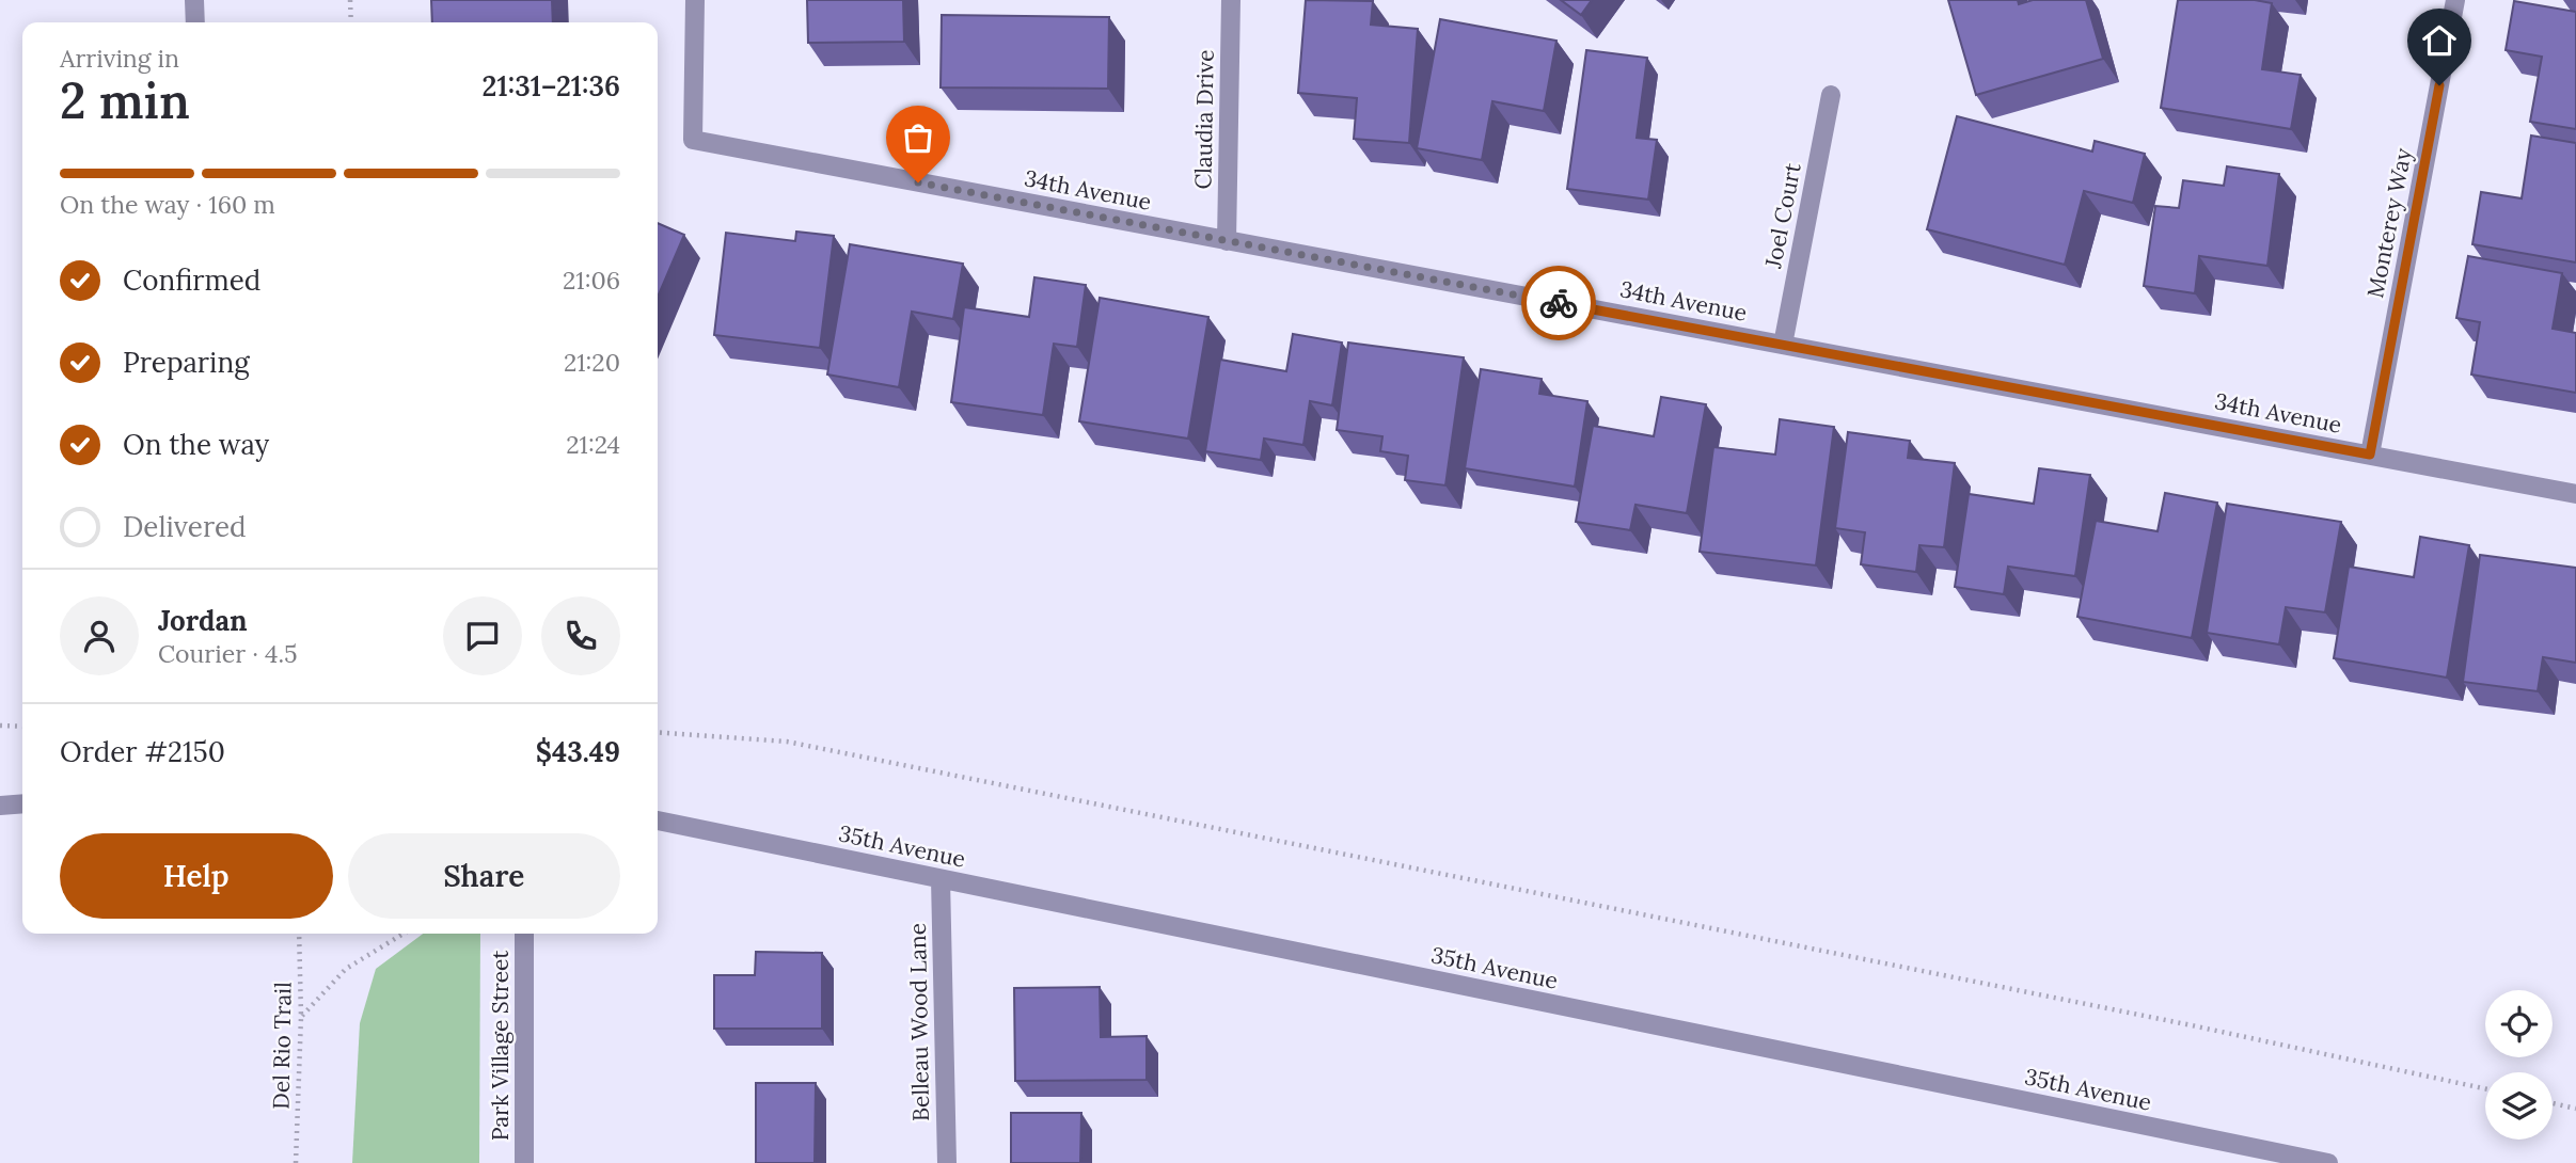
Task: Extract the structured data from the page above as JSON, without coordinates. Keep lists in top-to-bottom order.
{
  "streets": {
    "street": [
      "Claudia Drive",
      "34th Avenue",
      "Joel Court",
      "Monterey Way",
      "35th Avenue",
      "Belleau Wood Lane",
      "Park Village Street"
    ],
    "path": ["Del Rio Trail"]
  },
  "crossings": [
    ["Claudia Drive", "34th Avenue"],
    ["34th Avenue", "Joel Court"],
    ["34th Avenue", "Monterey Way"],
    ["35th Avenue", "Belleau Wood Lane"]
  ],
  "page": {
    "heading": ["2 min", "Arriving in", "21:31–21:36"],
    "panel": [
      "Jordan",
      "Courier · 4.5",
      "Order #2150",
      "$43.49"
    ],
    "bar": "On the way · 160 m",
    "list": [
      ["Confirmed", "21:06"],
      ["Preparing", "21:20"],
      ["On the way", "21:24"],
      "Delivered"
    ],
    "buttons": ["Help", "Share"]
  }
}
